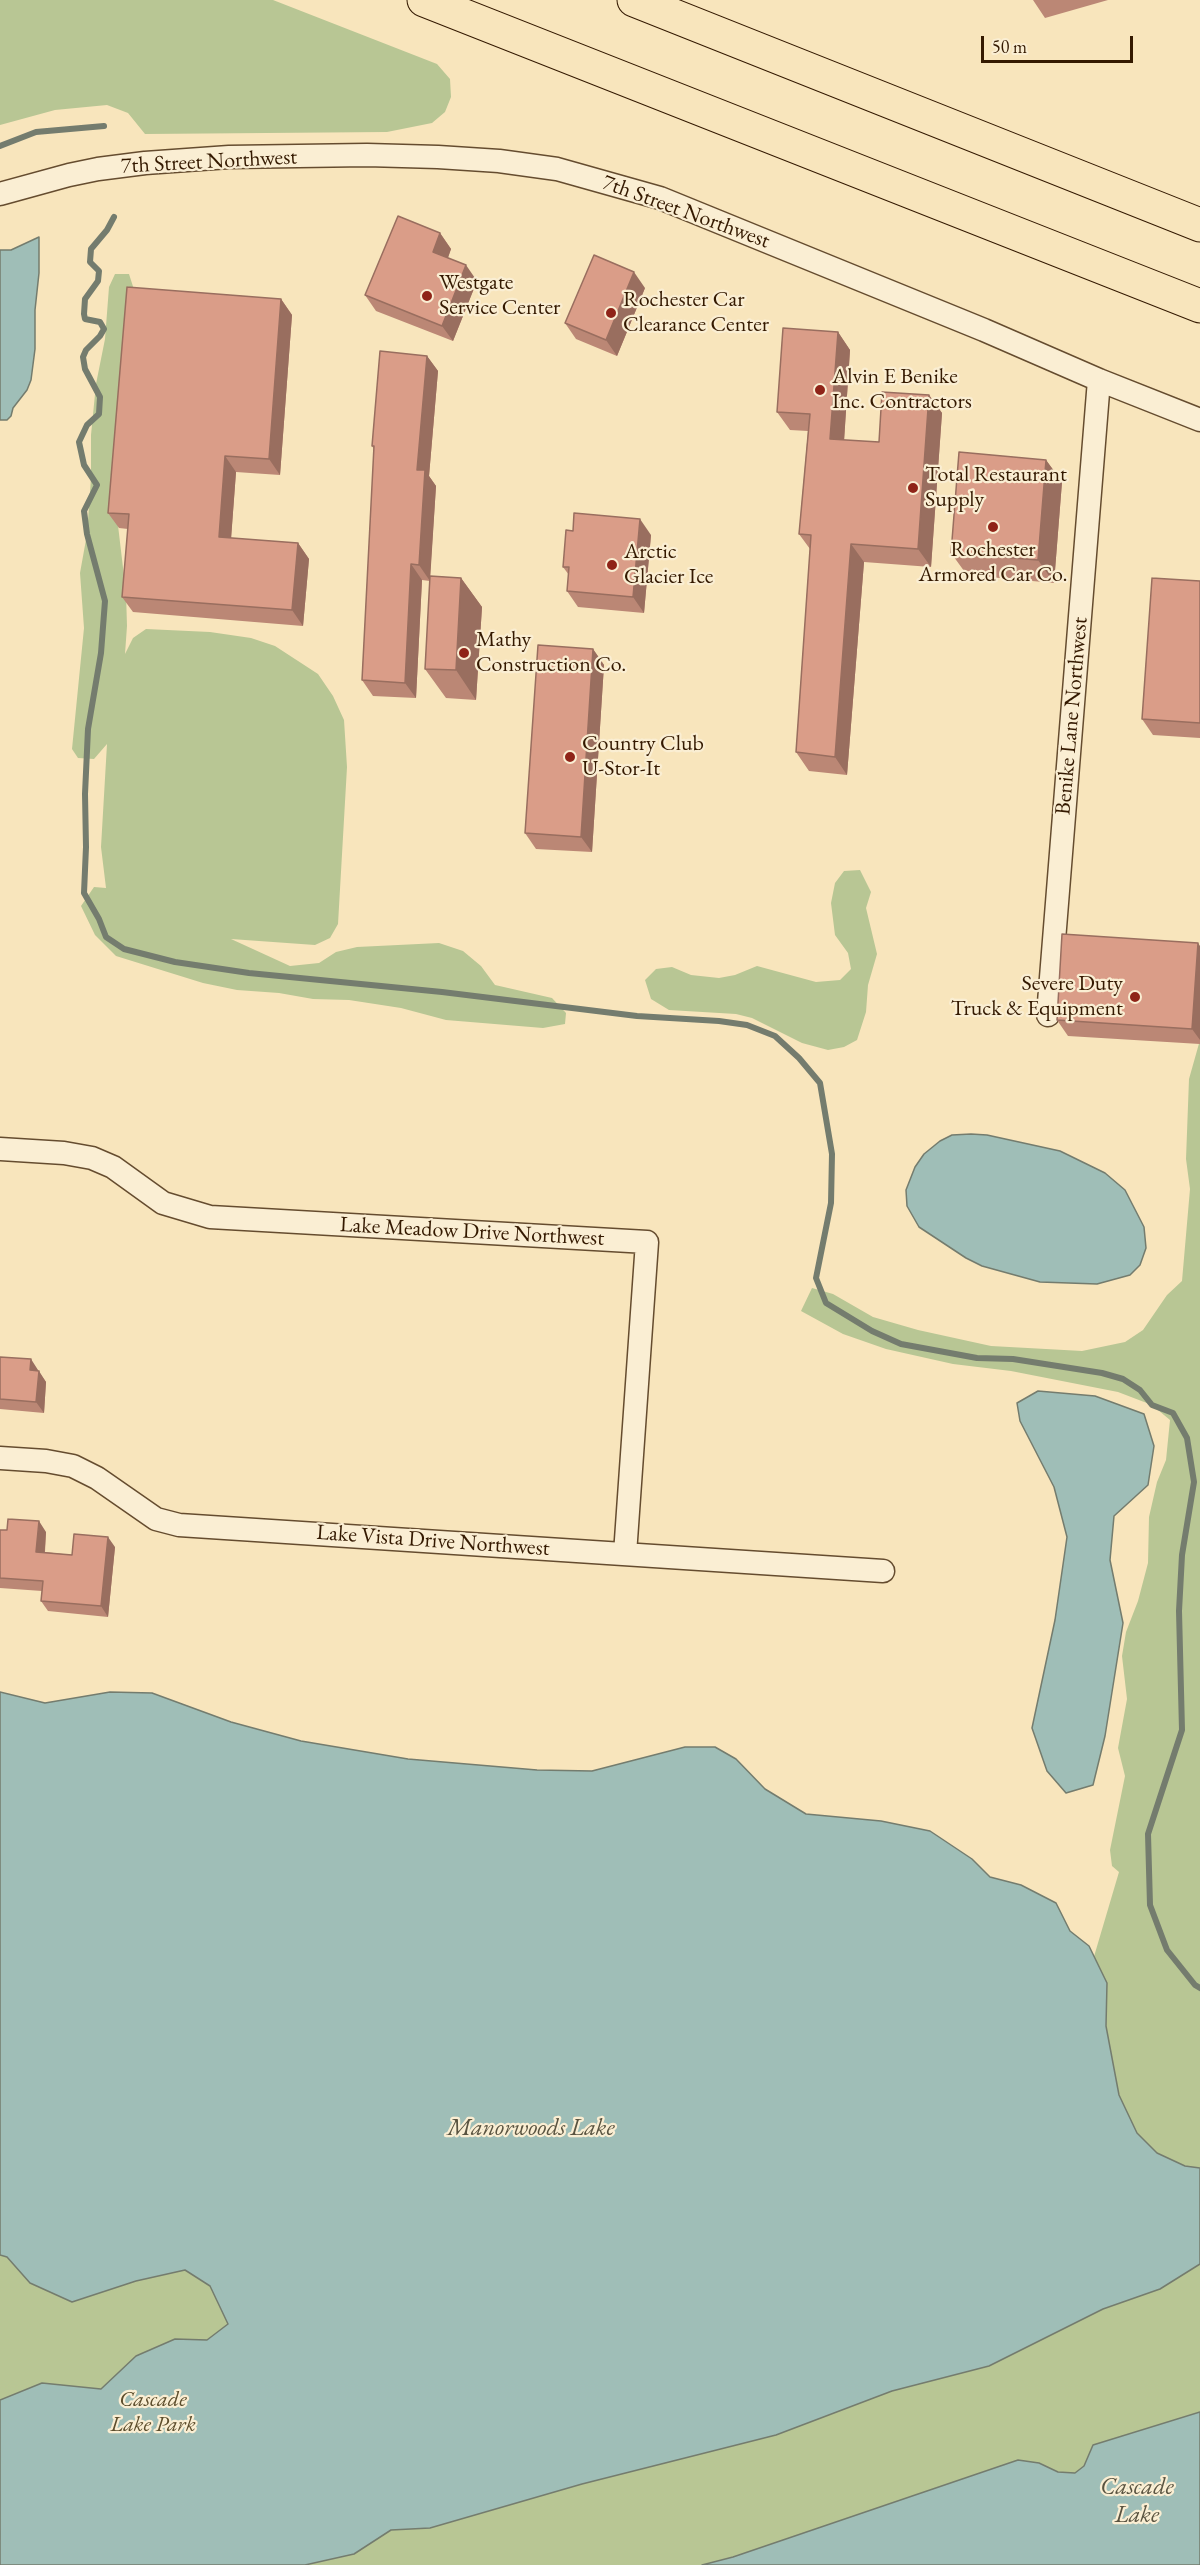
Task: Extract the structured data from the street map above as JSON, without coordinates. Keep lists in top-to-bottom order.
{
  "streets": {
    "street": [
      "7th Street Northwest",
      "Benike Lane Northwest",
      "Lake Meadow Drive Northwest",
      "Lake Vista Drive Northwest"
    ]
  },
  "crossings": [
    ["7th Street Northwest", "Benike Lane Northwest"],
    ["Lake Meadow Drive Northwest", "Lake Vista Drive Northwest"]
  ],
  "water": ["Manorwoods Lake", "Cascade Lake"],
  "parks": ["Cascade Lake Park"],
  "places": [
    "Westgate Service Center",
    "Rochester Car Clearance Center",
    "Alvin E Benike Inc. Contractors",
    "Total Restaurant Supply",
    "Rochester Armored Car Co.",
    "Arctic Glacier Ice",
    "Mathy Construction Co.",
    "Country Club U-Stor-It",
    "Severe Duty Truck & Equipment"
  ],
  "scale_bar": "50 m"
}
